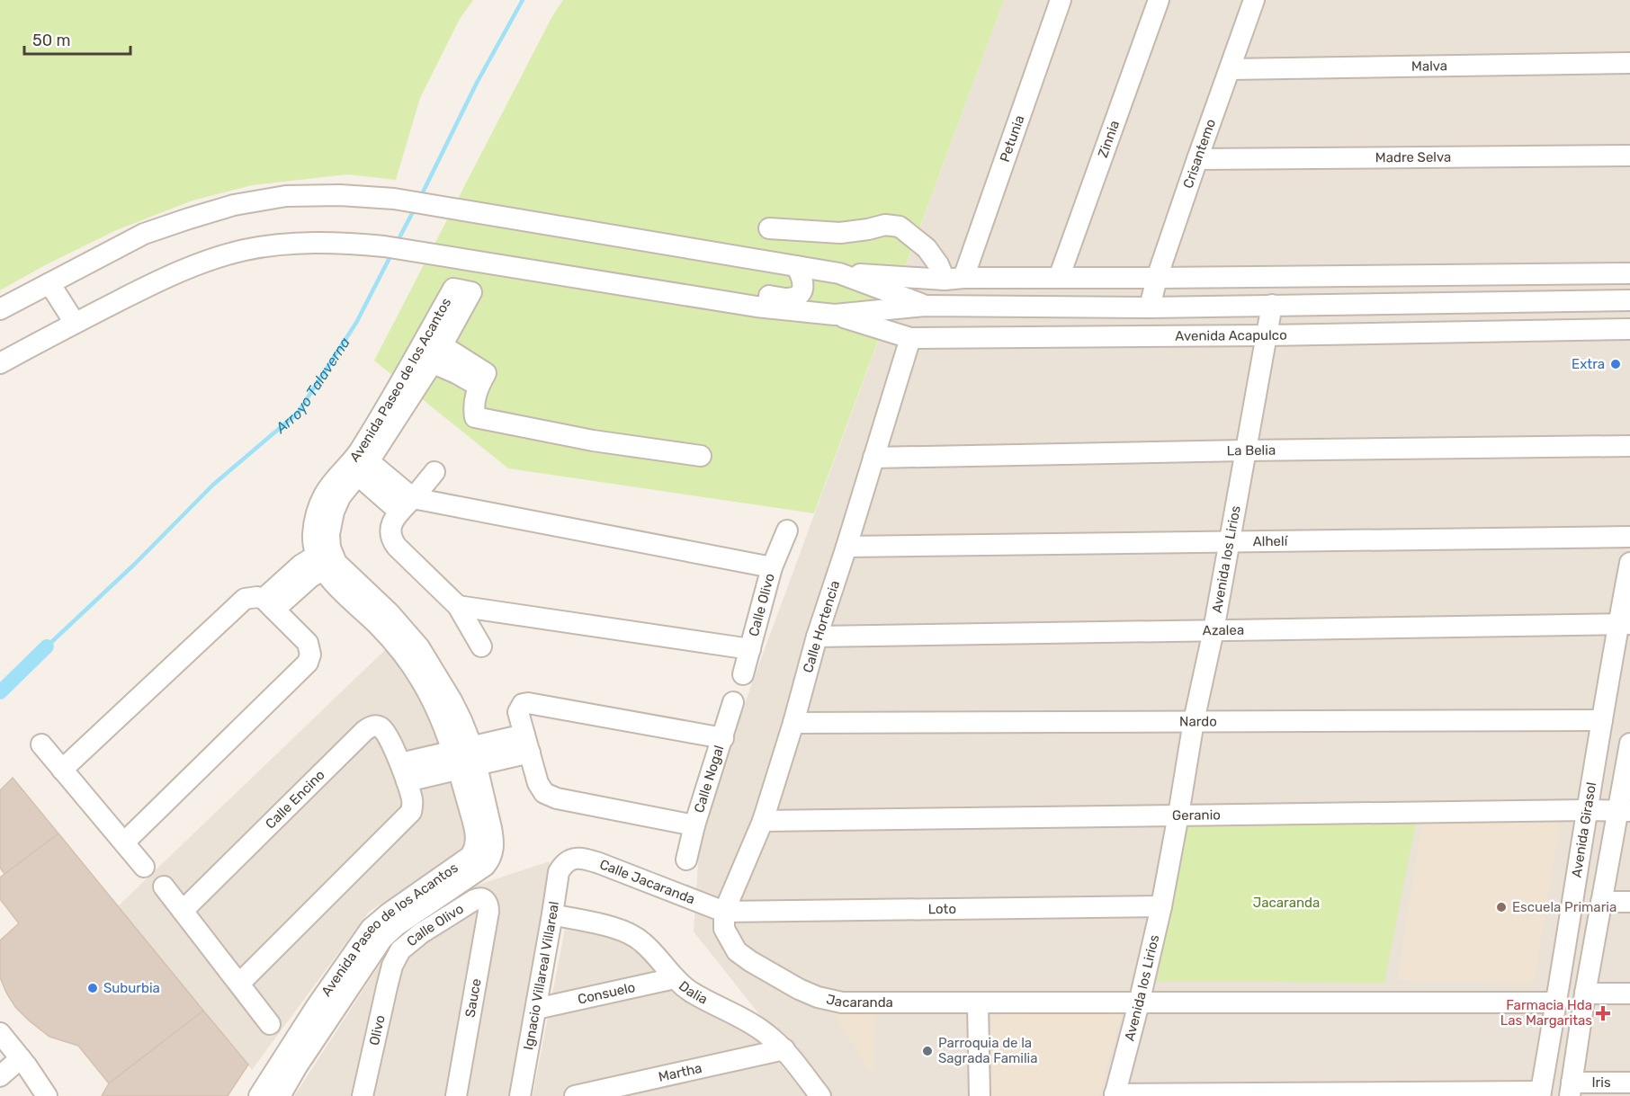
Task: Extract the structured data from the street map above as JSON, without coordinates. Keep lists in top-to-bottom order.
{
  "streets": {
    "street": [
      "Malva",
      "Petunia",
      "Zinnia",
      "Crisantemo",
      "Madre Selva",
      "Avenida Acapulco",
      "Avenida Paseo de los Acantos",
      "La Belia",
      "Alhelí",
      "Avenida los Lirios",
      "Calle Olivo",
      "Calle Hortencia",
      "Azalea",
      "Nardo",
      "Calle Nogal",
      "Calle Encino",
      "Geranio",
      "Avenida Girasol",
      "Calle Jacaranda",
      "Loto",
      "Ignacio Villareal Villareal",
      "Dalia",
      "Consuelo",
      "Sauce",
      "Jacaranda",
      "Olivo",
      "Martha",
      "Iris"
    ]
  },
  "crossings": [
    ["Malva", "Crisantemo"],
    ["Crisantemo", "Madre Selva"],
    ["Avenida Acapulco", "Avenida los Lirios"],
    ["Avenida Acapulco", "Calle Hortencia"],
    ["La Belia", "Avenida los Lirios"],
    ["La Belia", "Calle Hortencia"],
    ["Alhelí", "Avenida los Lirios"],
    ["Alhelí", "Calle Hortencia"],
    ["Avenida los Lirios", "Azalea"],
    ["Avenida los Lirios", "Nardo"],
    ["Avenida los Lirios", "Geranio"],
    ["Avenida los Lirios", "Loto"],
    ["Avenida los Lirios", "Jacaranda"],
    ["Calle Olivo", "Sauce"],
    ["Calle Olivo", "Olivo"],
    ["Calle Hortencia", "Azalea"],
    ["Calle Hortencia", "Nardo"],
    ["Calle Hortencia", "Geranio"],
    ["Calle Hortencia", "Calle Jacaranda"],
    ["Calle Hortencia", "Loto"],
    ["Calle Hortencia", "Jacaranda"],
    ["Azalea", "Avenida Girasol"],
    ["Nardo", "Avenida Girasol"],
    ["Geranio", "Avenida Girasol"],
    ["Avenida Girasol", "Jacaranda"],
    ["Calle Jacaranda", "Loto"],
    ["Calle Jacaranda", "Ignacio Villareal Villareal"],
    ["Calle Jacaranda", "Jacaranda"],
    ["Loto", "Jacaranda"],
    ["Ignacio Villareal Villareal", "Dalia"],
    ["Ignacio Villareal Villareal", "Consuelo"],
    ["Dalia", "Consuelo"],
    ["Dalia", "Martha"]
  ],
  "water": ["Arroyo Talaverna"],
  "parks": ["Jacaranda"],
  "places": {
    "other": [
      "Extra",
      "Escuela Primaria",
      "Suburbia",
      "Parroquia de la Sagrada Familia"
    ],
    "health": ["Farmacia Hda Las Margaritas"]
  },
  "scale_bar": "50 m"
}
